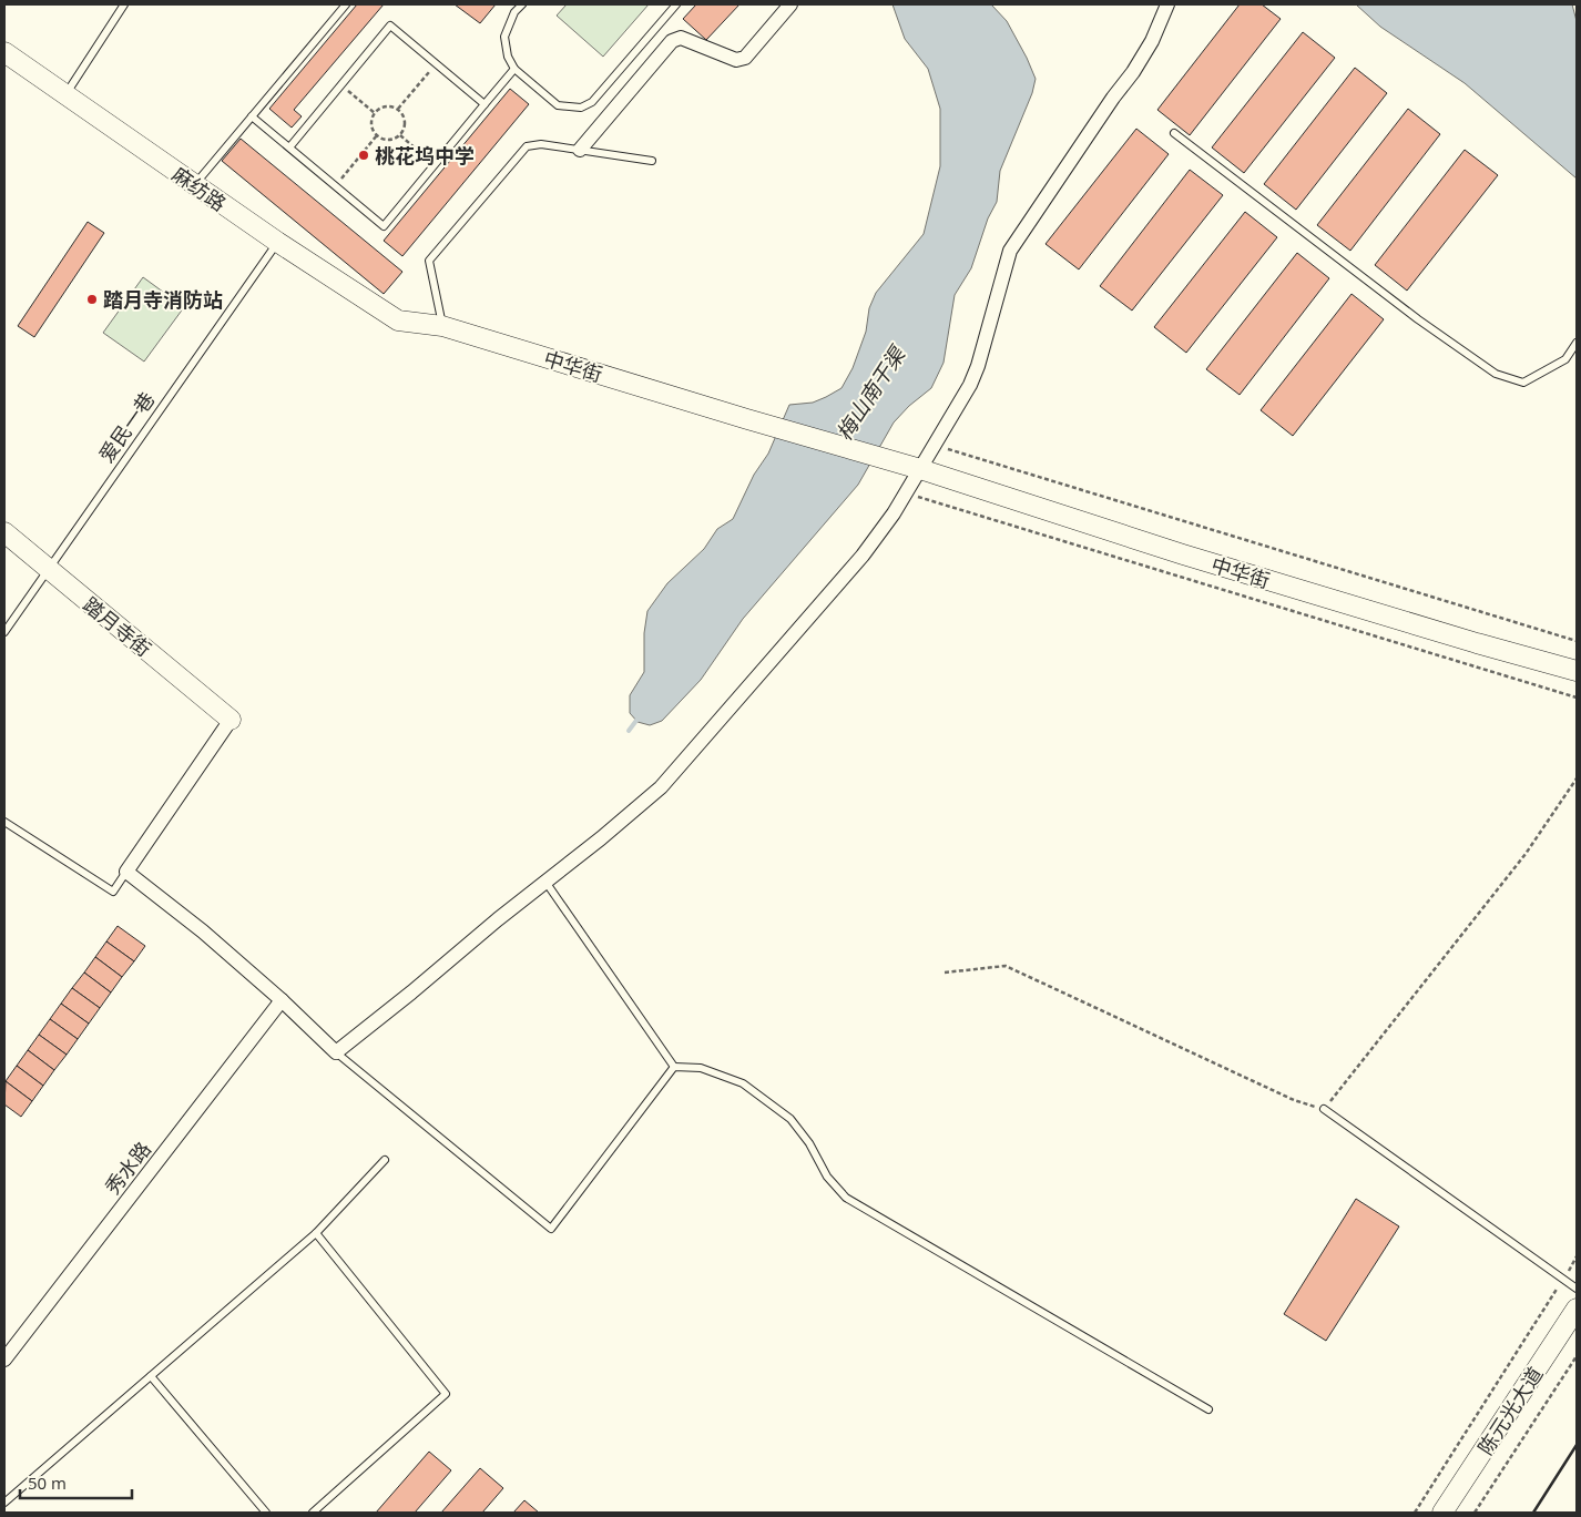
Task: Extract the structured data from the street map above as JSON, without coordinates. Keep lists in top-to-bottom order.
{
  "streets": {
    "main road": [
      "麻纺路",
      "中华街",
      "踏月寺街",
      "陈元光大道"
    ],
    "street": ["秀水路"],
    "lane": ["爱民一巷"]
  },
  "crossings": [
    ["麻纺路", "中华街"],
    ["麻纺路", "爱民一巷"],
    ["爱民一巷", "踏月寺街"]
  ],
  "water": ["梅山南干渠"],
  "places": ["桃花坞中学", "踏月寺消防站"],
  "scale_bar": "50 m"
}
